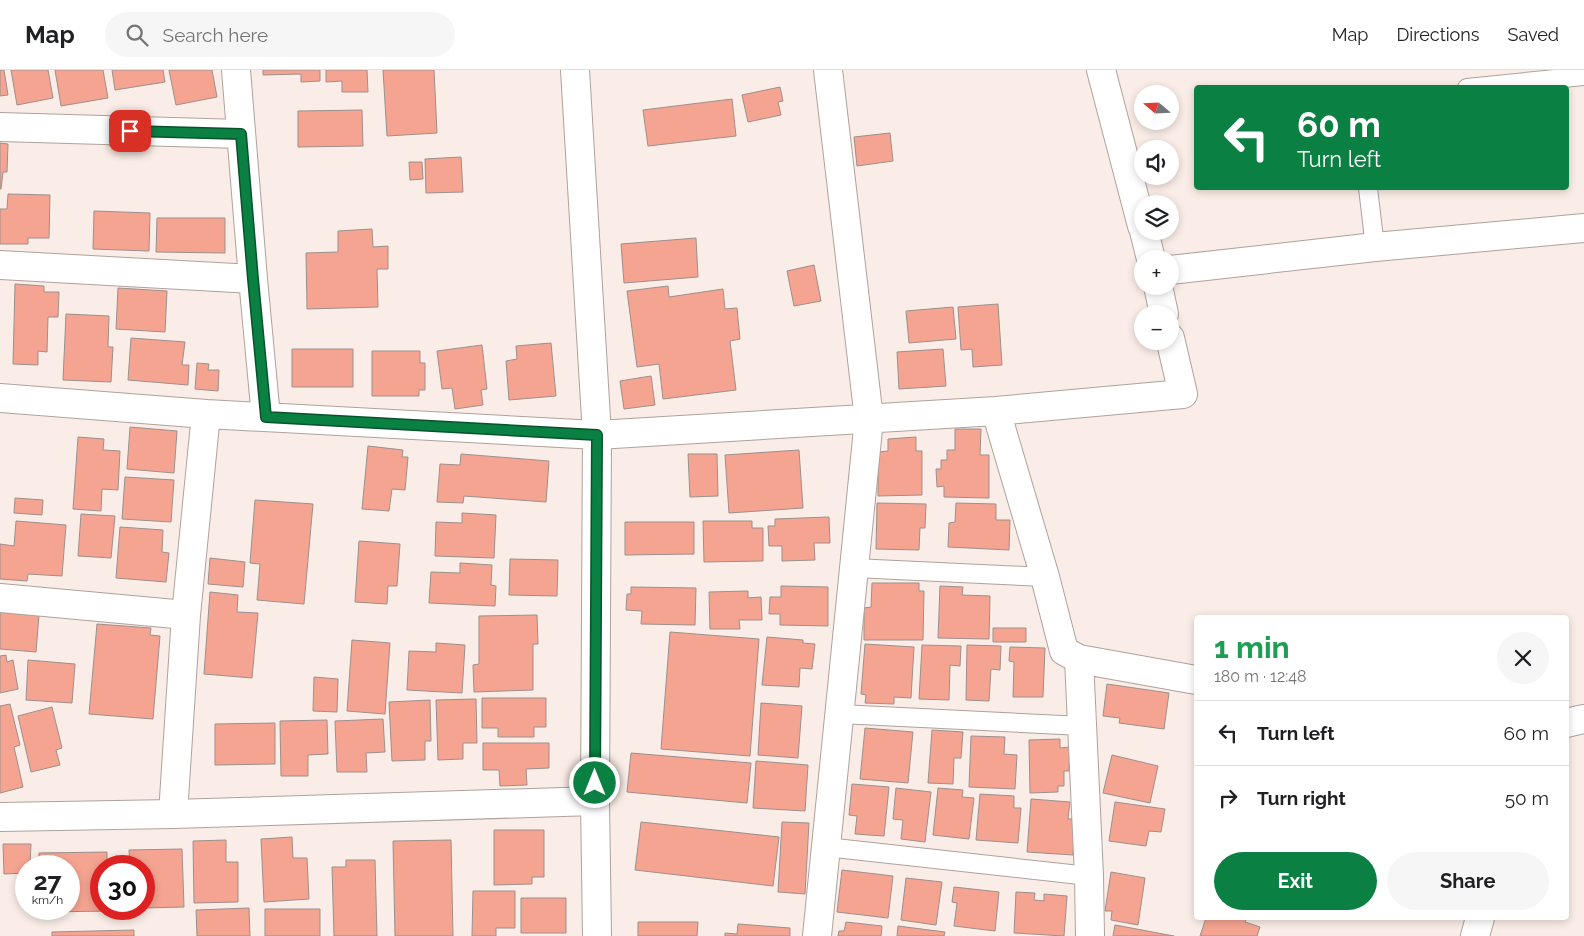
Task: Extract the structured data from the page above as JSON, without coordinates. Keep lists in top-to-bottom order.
{
  "north": "left",
  "page": {
    "header": "Map",
    "search": "Search here",
    "nav": ["Map", "Directions", "Saved"],
    "map_buttons": ["+", "−"],
    "turn": ["60 m", "Turn left"],
    "heading": ["1 min", "180 m · 12:48"],
    "list": [
      {
        "name": "Turn left",
        "value": "60 m"
      },
      {
        "name": "Turn right",
        "value": "50 m"
      }
    ],
    "buttons": ["Exit", "Share"],
    "speed": "27 km/h",
    "limit": "30"
  }
}
